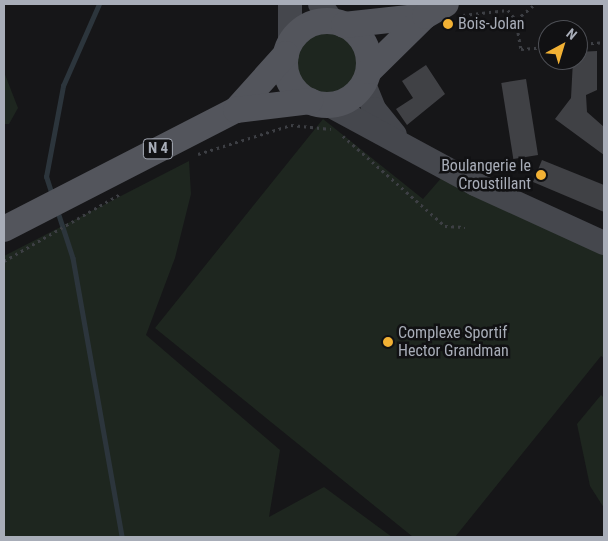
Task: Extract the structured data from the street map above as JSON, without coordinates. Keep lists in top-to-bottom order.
{
  "streets": {
    "main road": ["N 4"]
  },
  "places": ["Bois-Jolan", "Boulangerie le Croustillant", "Complexe Sportif Hector Grandman"],
  "north": "top right"
}
